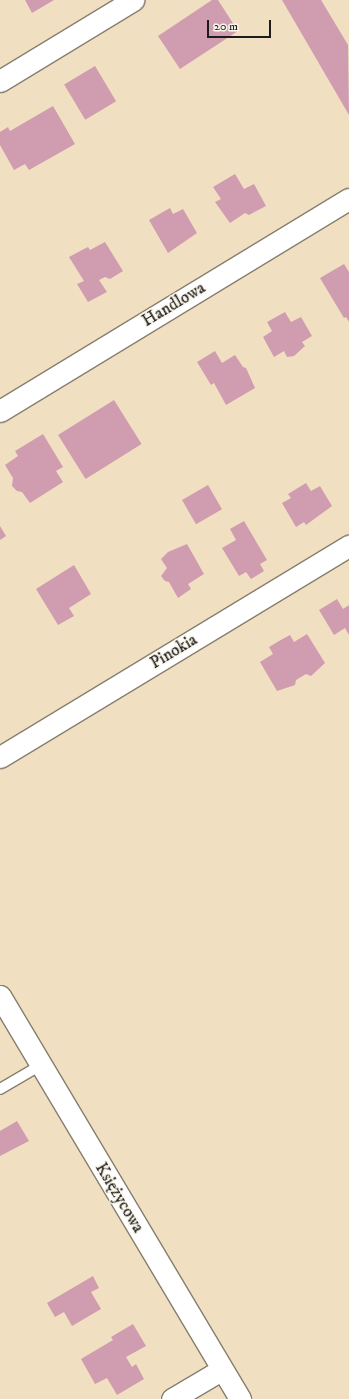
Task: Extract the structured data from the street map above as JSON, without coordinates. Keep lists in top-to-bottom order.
{
  "streets": {
    "street": ["Handlowa", "Pinokia", "Księżycowa"]
  },
  "scale_bar": "20 m"
}
